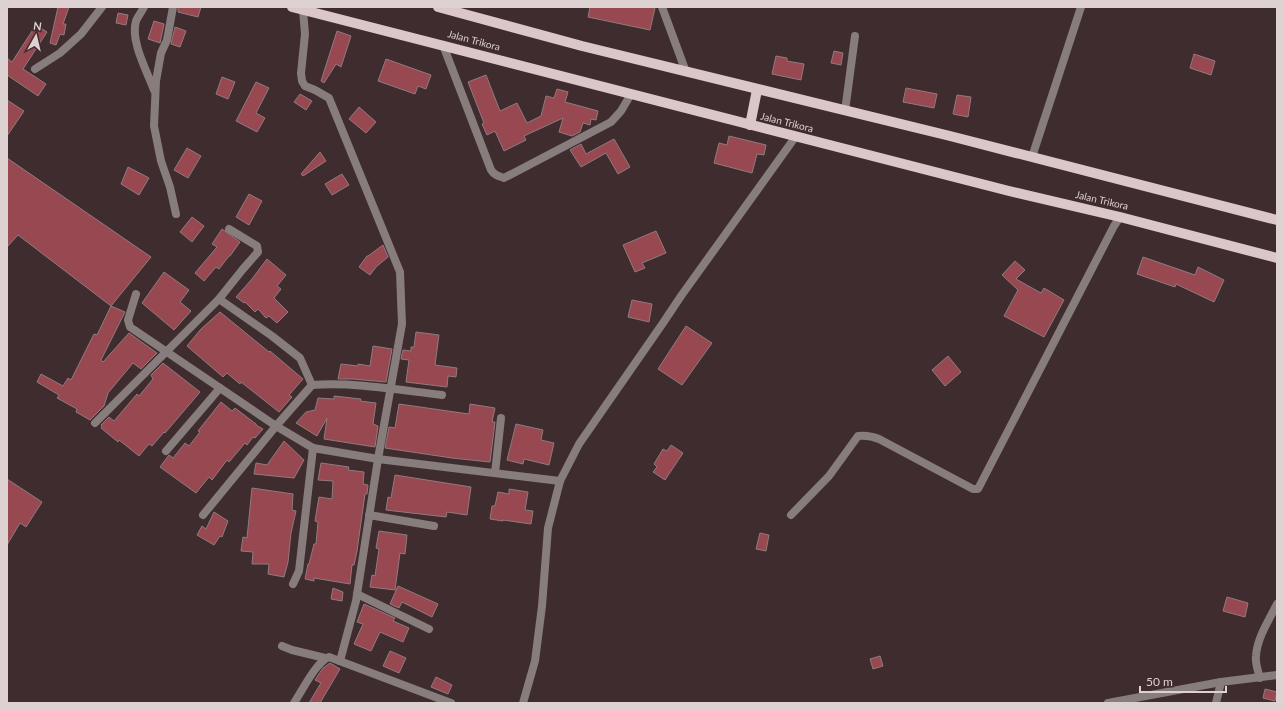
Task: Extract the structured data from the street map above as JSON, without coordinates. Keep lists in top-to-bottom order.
{
  "streets": {
    "main road": ["Jalan Trikora"]
  },
  "scale_bar": "50 m",
  "north": "top"
}
